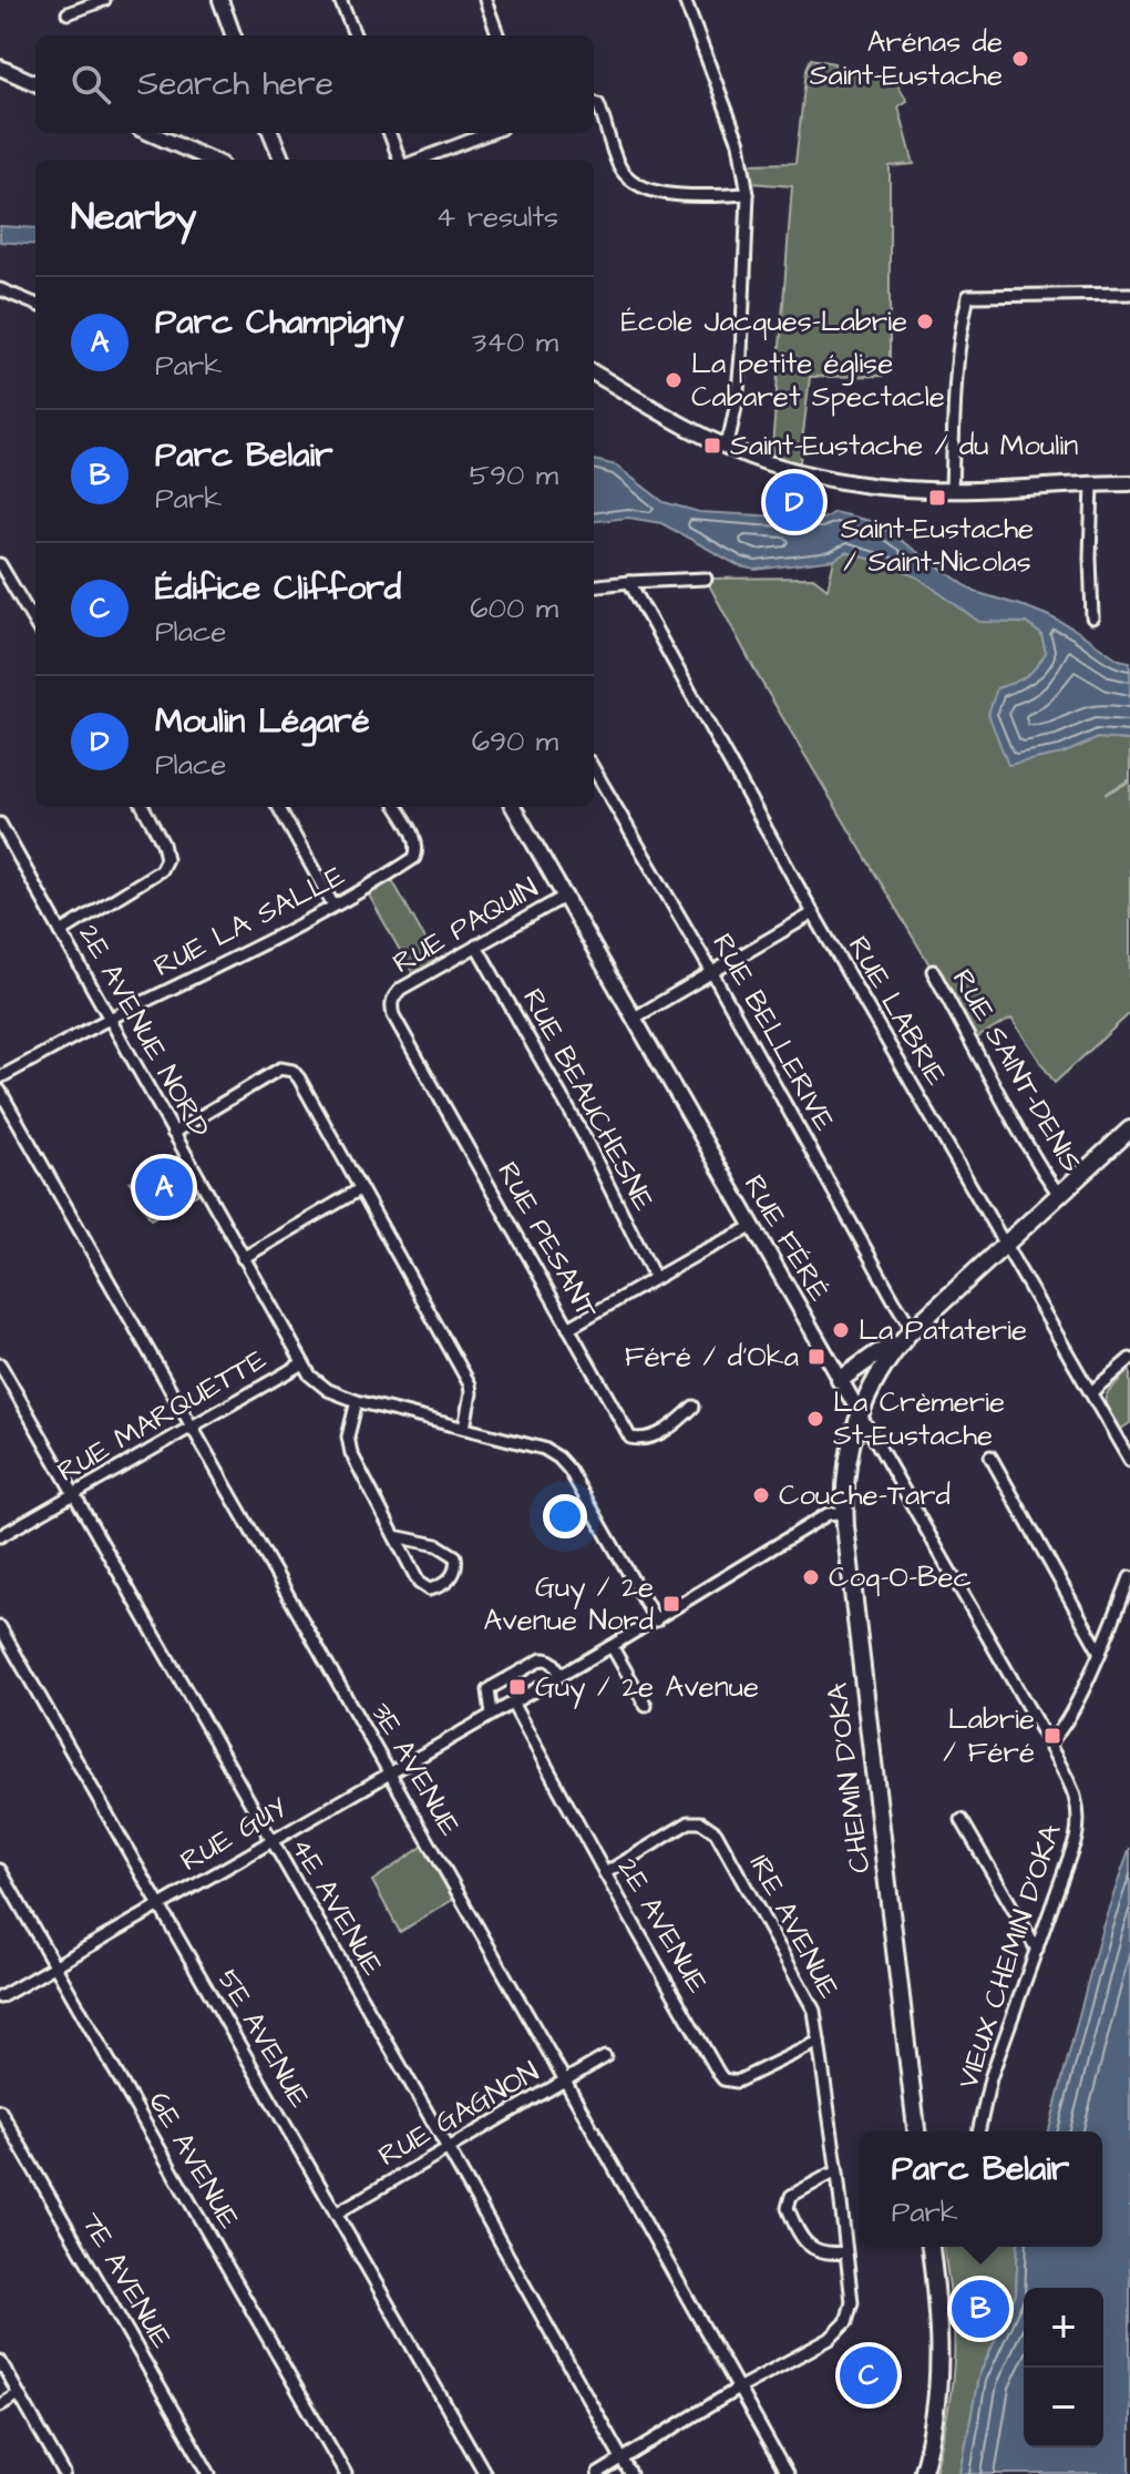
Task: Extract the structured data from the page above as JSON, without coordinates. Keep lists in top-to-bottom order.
{
  "streets": {
    "main road": ["CHEMIN D'OKA"],
    "street": [
      "RUE LA SALLE",
      "RUE PAQUIN",
      "RUE LABRIE",
      "2E AVENUE NORD",
      "RUE BELLERIVE",
      "RUE SAINT-DENIS",
      "RUE BEAUCHESNE",
      "RUE FÉRÉ",
      "RUE PESANT",
      "RUE MARQUETTE",
      "3E AVENUE",
      "RUE GUY",
      "4E AVENUE",
      "2E AVENUE",
      "1RE AVENUE",
      "VIEUX CHEMIN D'OKA",
      "5E AVENUE",
      "RUE GAGNON",
      "6E AVENUE",
      "7E AVENUE"
    ]
  },
  "crossings": [
    ["RUE LA SALLE", "2E AVENUE NORD"],
    ["RUE PAQUIN", "RUE BEAUCHESNE"],
    ["RUE PAQUIN", "RUE FÉRÉ"],
    ["RUE PAQUIN", "RUE PESANT"],
    ["RUE LABRIE", "CHEMIN D'OKA"],
    ["2E AVENUE NORD", "RUE MARQUETTE"],
    ["2E AVENUE NORD", "RUE GUY"],
    ["RUE BELLERIVE", "CHEMIN D'OKA"],
    ["RUE SAINT-DENIS", "CHEMIN D'OKA"],
    ["RUE FÉRÉ", "CHEMIN D'OKA"],
    ["RUE FÉRÉ", "VIEUX CHEMIN D'OKA"],
    ["RUE MARQUETTE", "3E AVENUE"],
    ["RUE MARQUETTE", "4E AVENUE"],
    ["3E AVENUE", "RUE GUY"],
    ["3E AVENUE", "1RE AVENUE"],
    ["3E AVENUE", "RUE GAGNON"],
    ["CHEMIN D'OKA", "RUE GUY"],
    ["RUE GUY", "4E AVENUE"],
    ["RUE GUY", "2E AVENUE"],
    ["RUE GUY", "5E AVENUE"],
    ["RUE GUY", "6E AVENUE"],
    ["4E AVENUE", "RUE GAGNON"],
    ["2E AVENUE", "1RE AVENUE"],
    ["5E AVENUE", "RUE GAGNON"]
  ],
  "places": {
    "other": [
      "Arénas de Saint-Eustache",
      "École Jacques-Labrie",
      "La petite église Cabaret Spectacle",
      "La Pataterie",
      "La Crèmerie St-Eustache",
      "Couche-Tard",
      "Coq-O-Bec"
    ],
    "transit": [
      "Saint-Eustache / du Moulin",
      "Saint-Eustache / Saint-Nicolas",
      "Féré / d'Oka",
      "Guy / 2e Avenue Nord",
      "Guy / 2e Avenue",
      "Labrie / Féré"
    ]
  },
  "page": {
    "search": "Search here",
    "heading": ["Nearby", "4 results"],
    "list": [
      {
        "mark": "A",
        "name": "Parc Champigny",
        "note": "Park",
        "value": "340 m"
      },
      {
        "mark": "B",
        "name": "Parc Belair",
        "note": "Park",
        "value": "590 m"
      },
      {
        "mark": "C",
        "name": "Édifice Clifford",
        "note": "Place",
        "value": "600 m"
      },
      {
        "mark": "D",
        "name": "Moulin Légaré",
        "note": "Place",
        "value": "690 m"
      }
    ],
    "pins": [
      "D",
      "A",
      "B",
      "C"
    ],
    "popup": ["Parc Belair", "Park"],
    "map_buttons": ["+", "−"]
  }
}
